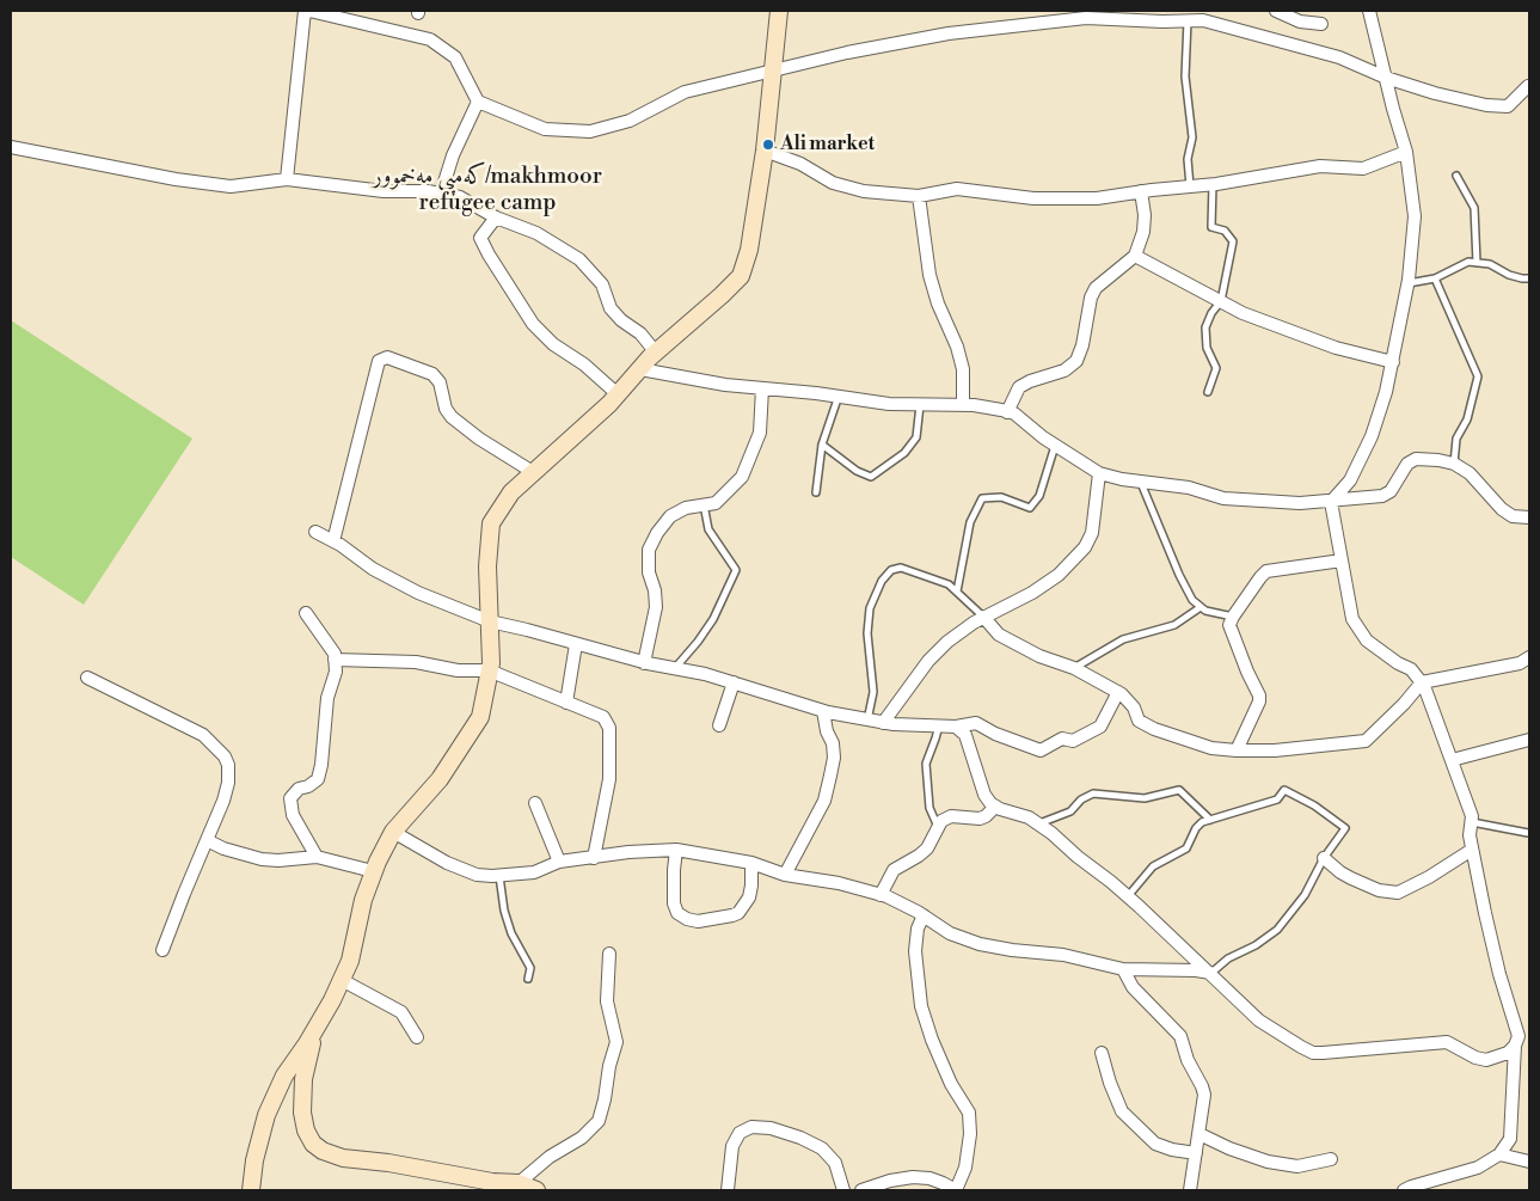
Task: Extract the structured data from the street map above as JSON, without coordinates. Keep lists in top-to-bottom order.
{
  "districts": ["کەمپی مەخموور/makhmoor refugee camp"],
  "places": ["Ali market"]
}
